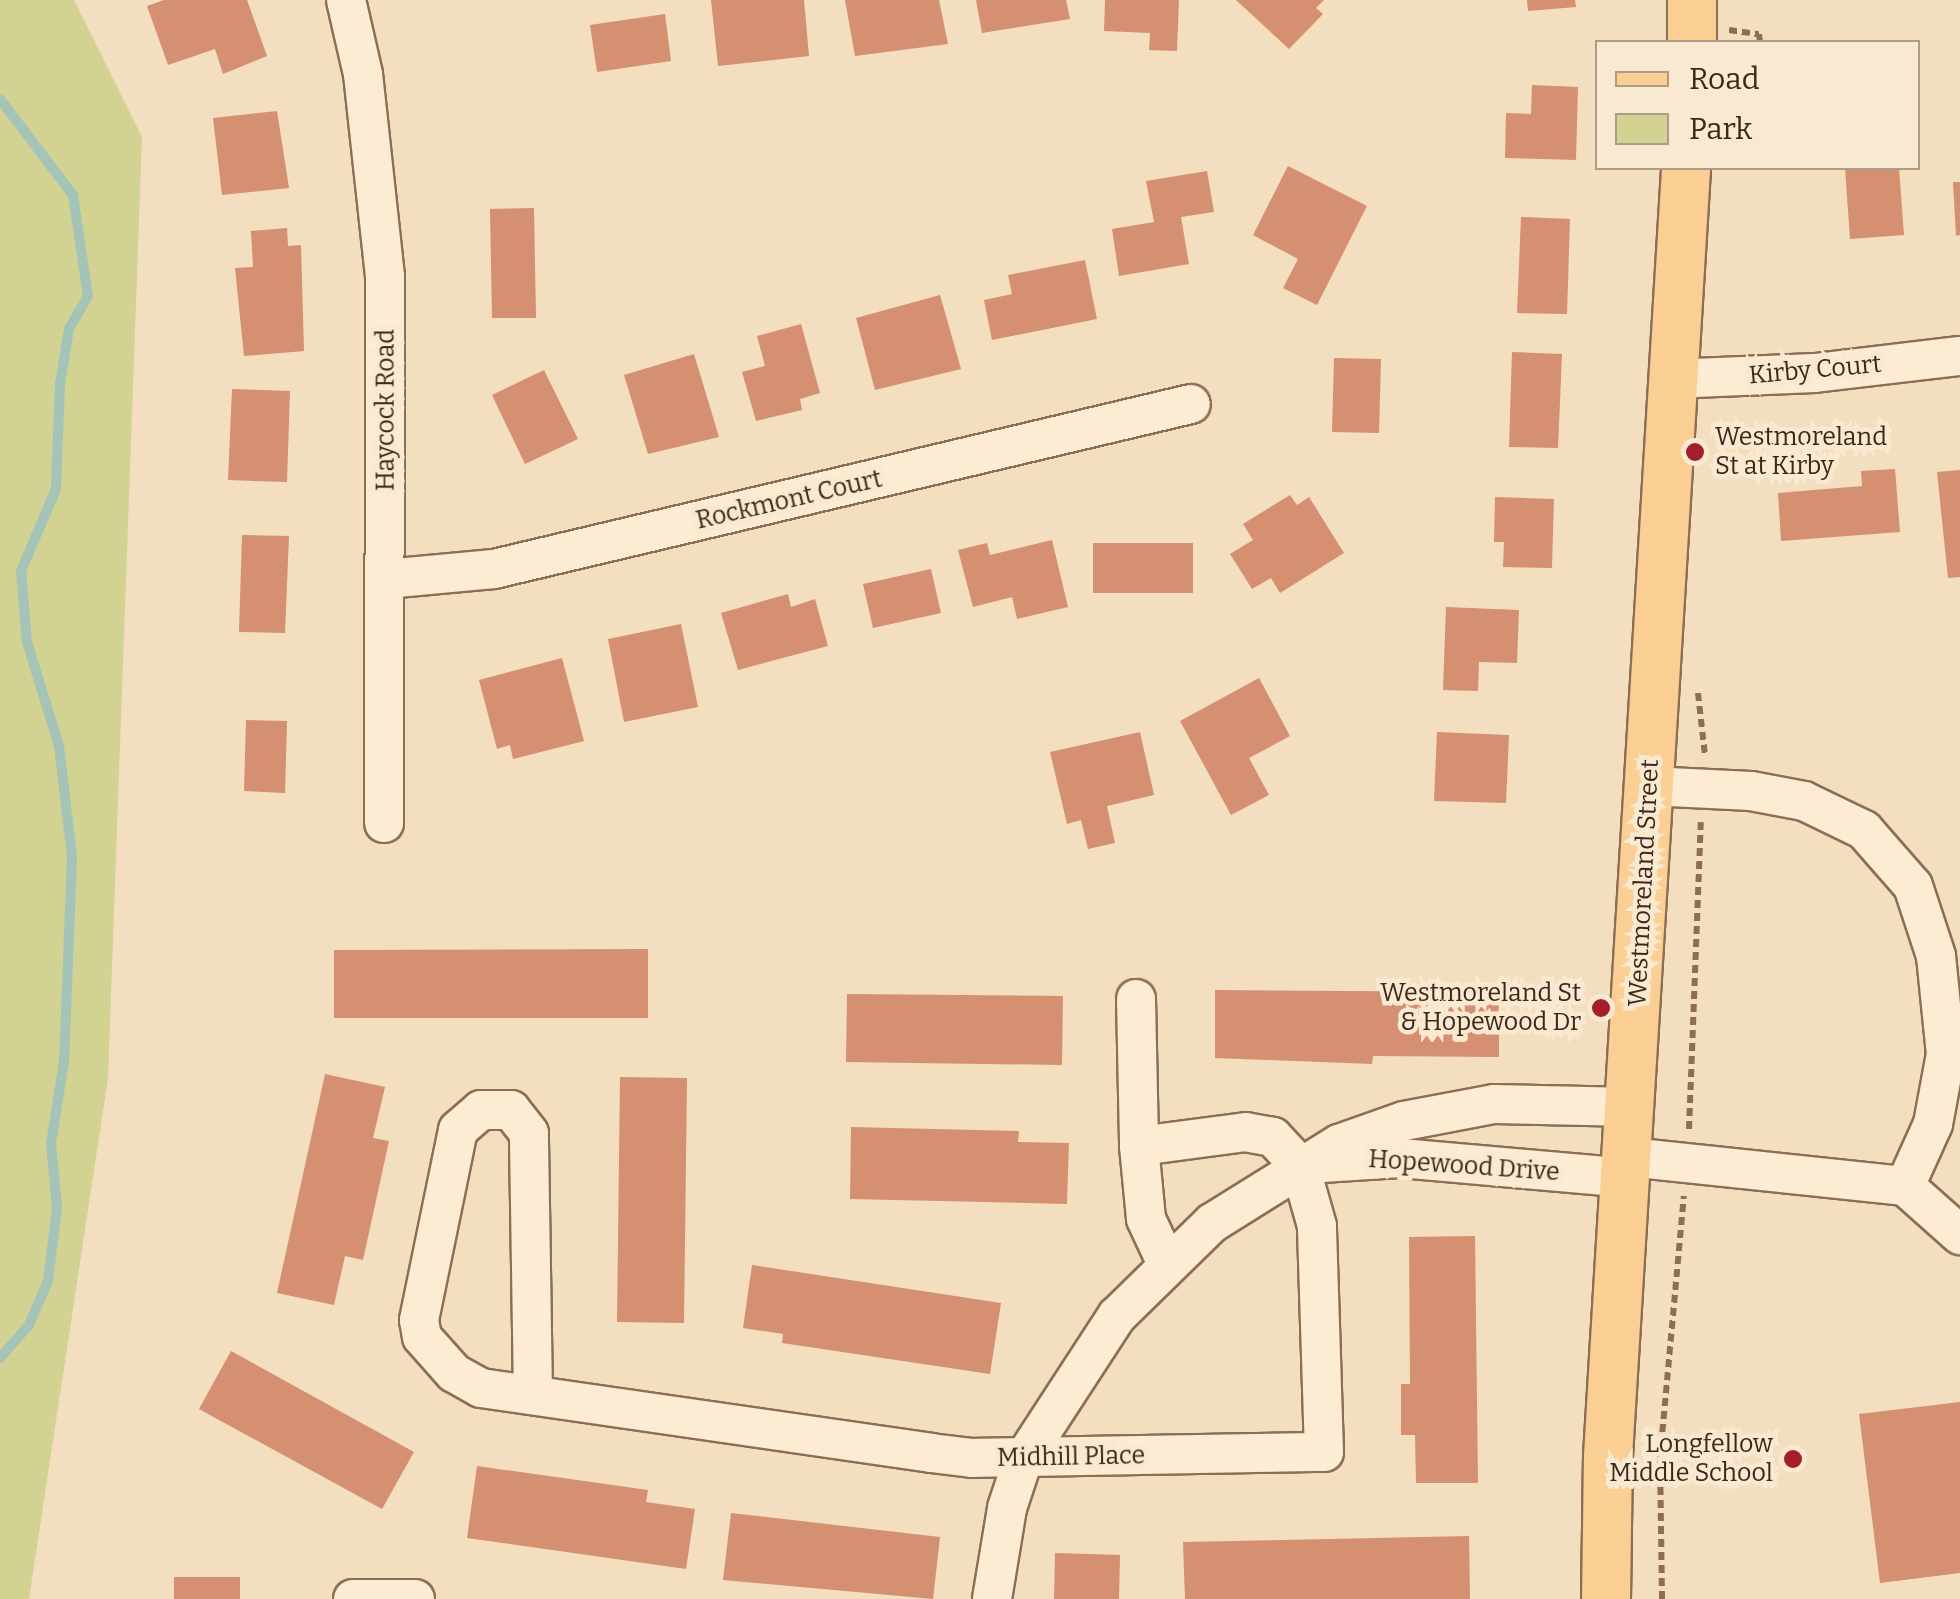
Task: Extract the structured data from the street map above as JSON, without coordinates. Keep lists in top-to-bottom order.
{
  "streets": {
    "main road": ["Westmoreland Street"],
    "street": [
      "Kirby Court",
      "Haycock Road",
      "Rockmont Court",
      "Hopewood Drive",
      "Midhill Place"
    ]
  },
  "crossings": [
    ["Kirby Court", "Westmoreland Street"],
    ["Haycock Road", "Rockmont Court"],
    ["Westmoreland Street", "Hopewood Drive"],
    ["Hopewood Drive", "Midhill Place"]
  ],
  "places": ["Westmoreland St at Kirby", "Westmoreland St & Hopewood Dr", "Longfellow Middle School"],
  "legend": ["Road", "Park"]
}
